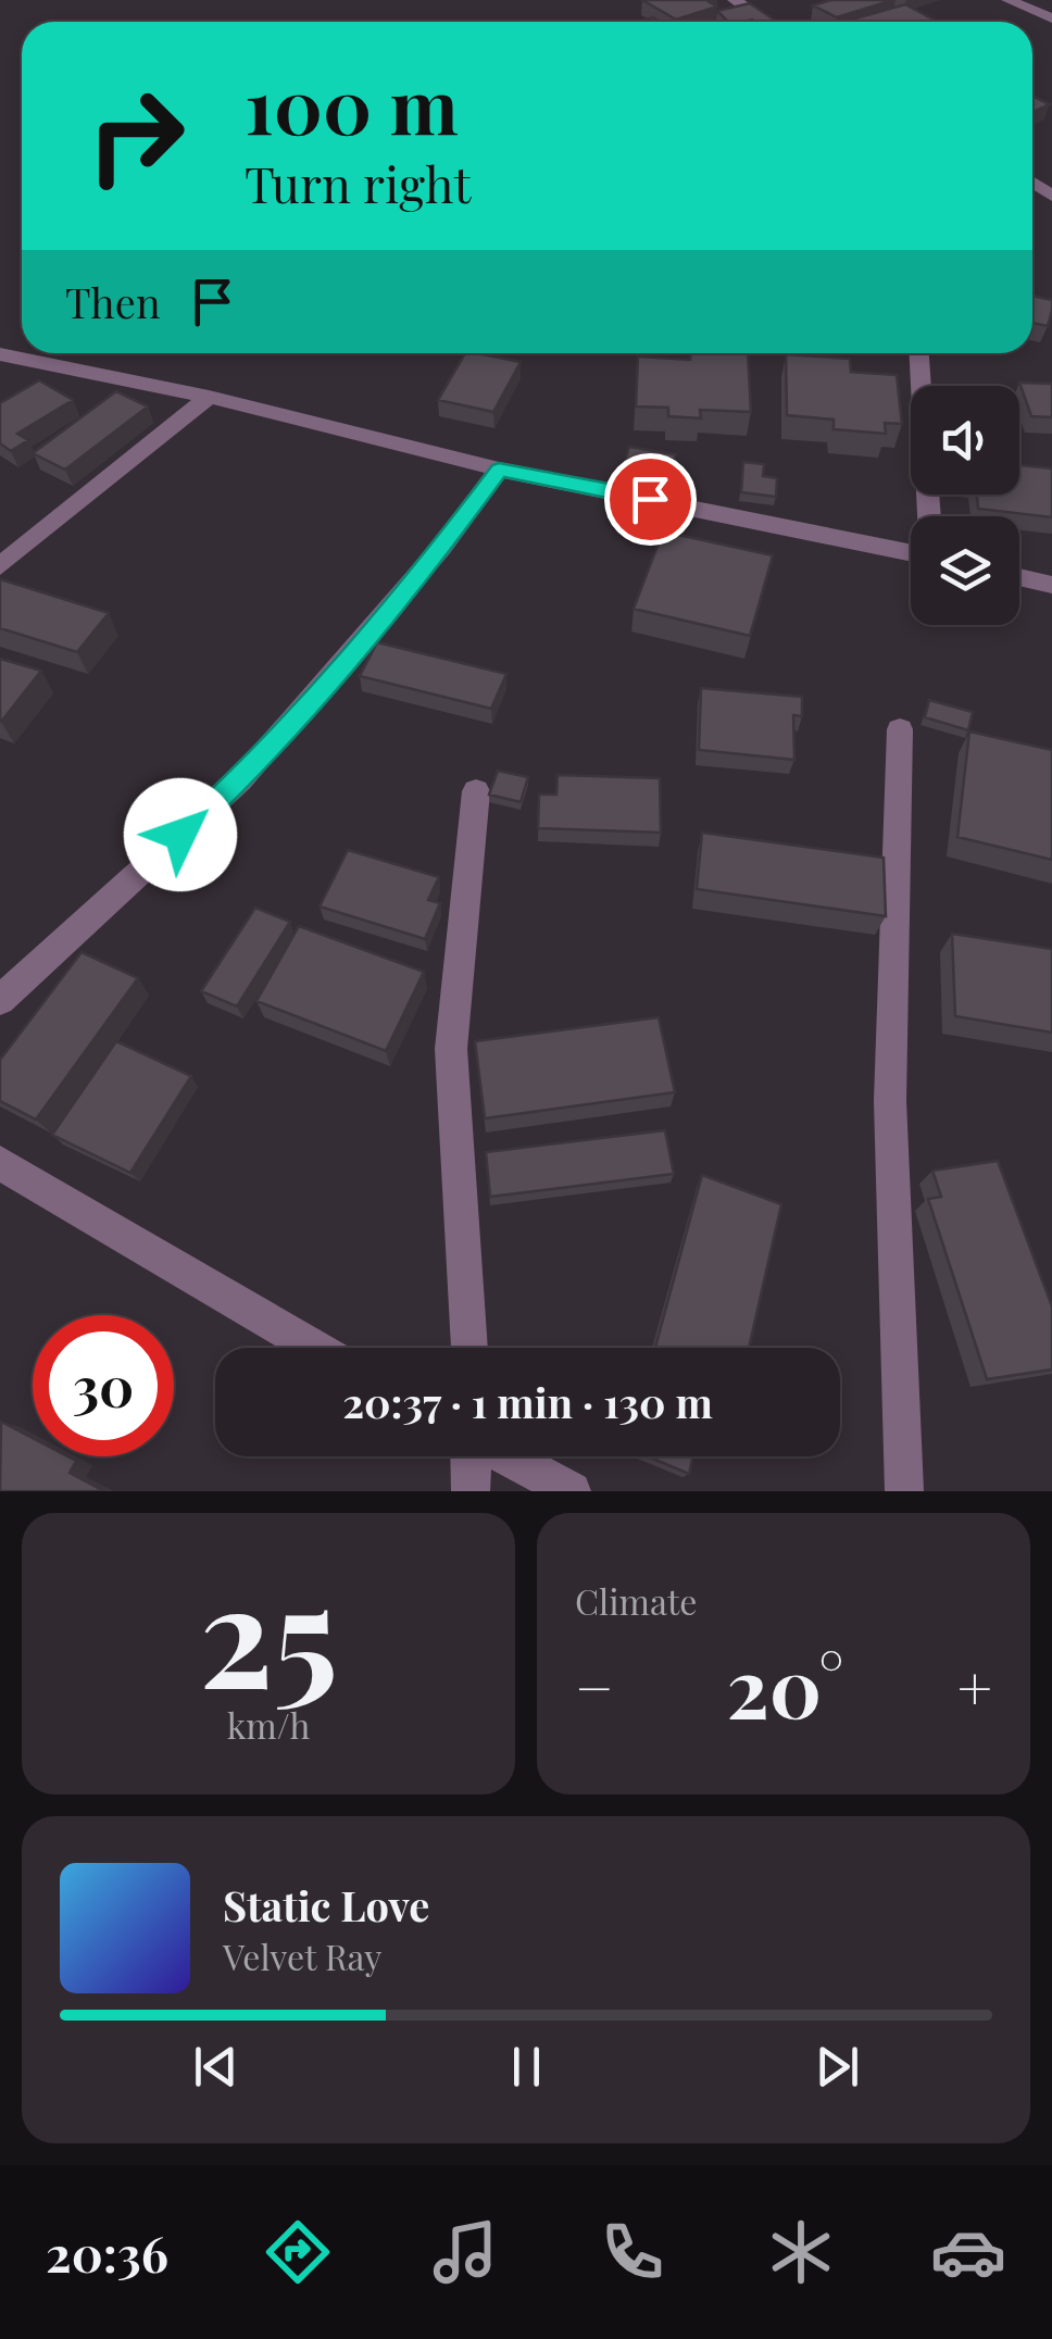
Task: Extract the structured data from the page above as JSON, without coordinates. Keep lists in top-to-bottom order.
{
  "page": {
    "turn": ["100 m", "Turn right"],
    "then": "Then",
    "limit": "30",
    "trip": "20:37 · 1 min · 130 m",
    "tile": [
      ["25", "km/h"],
      "Climate"
    ],
    "heat": ["−", "20°", "+"],
    "song": ["Static Love", "Velvet Ray"],
    "tabs": "20:36"
  }
}
